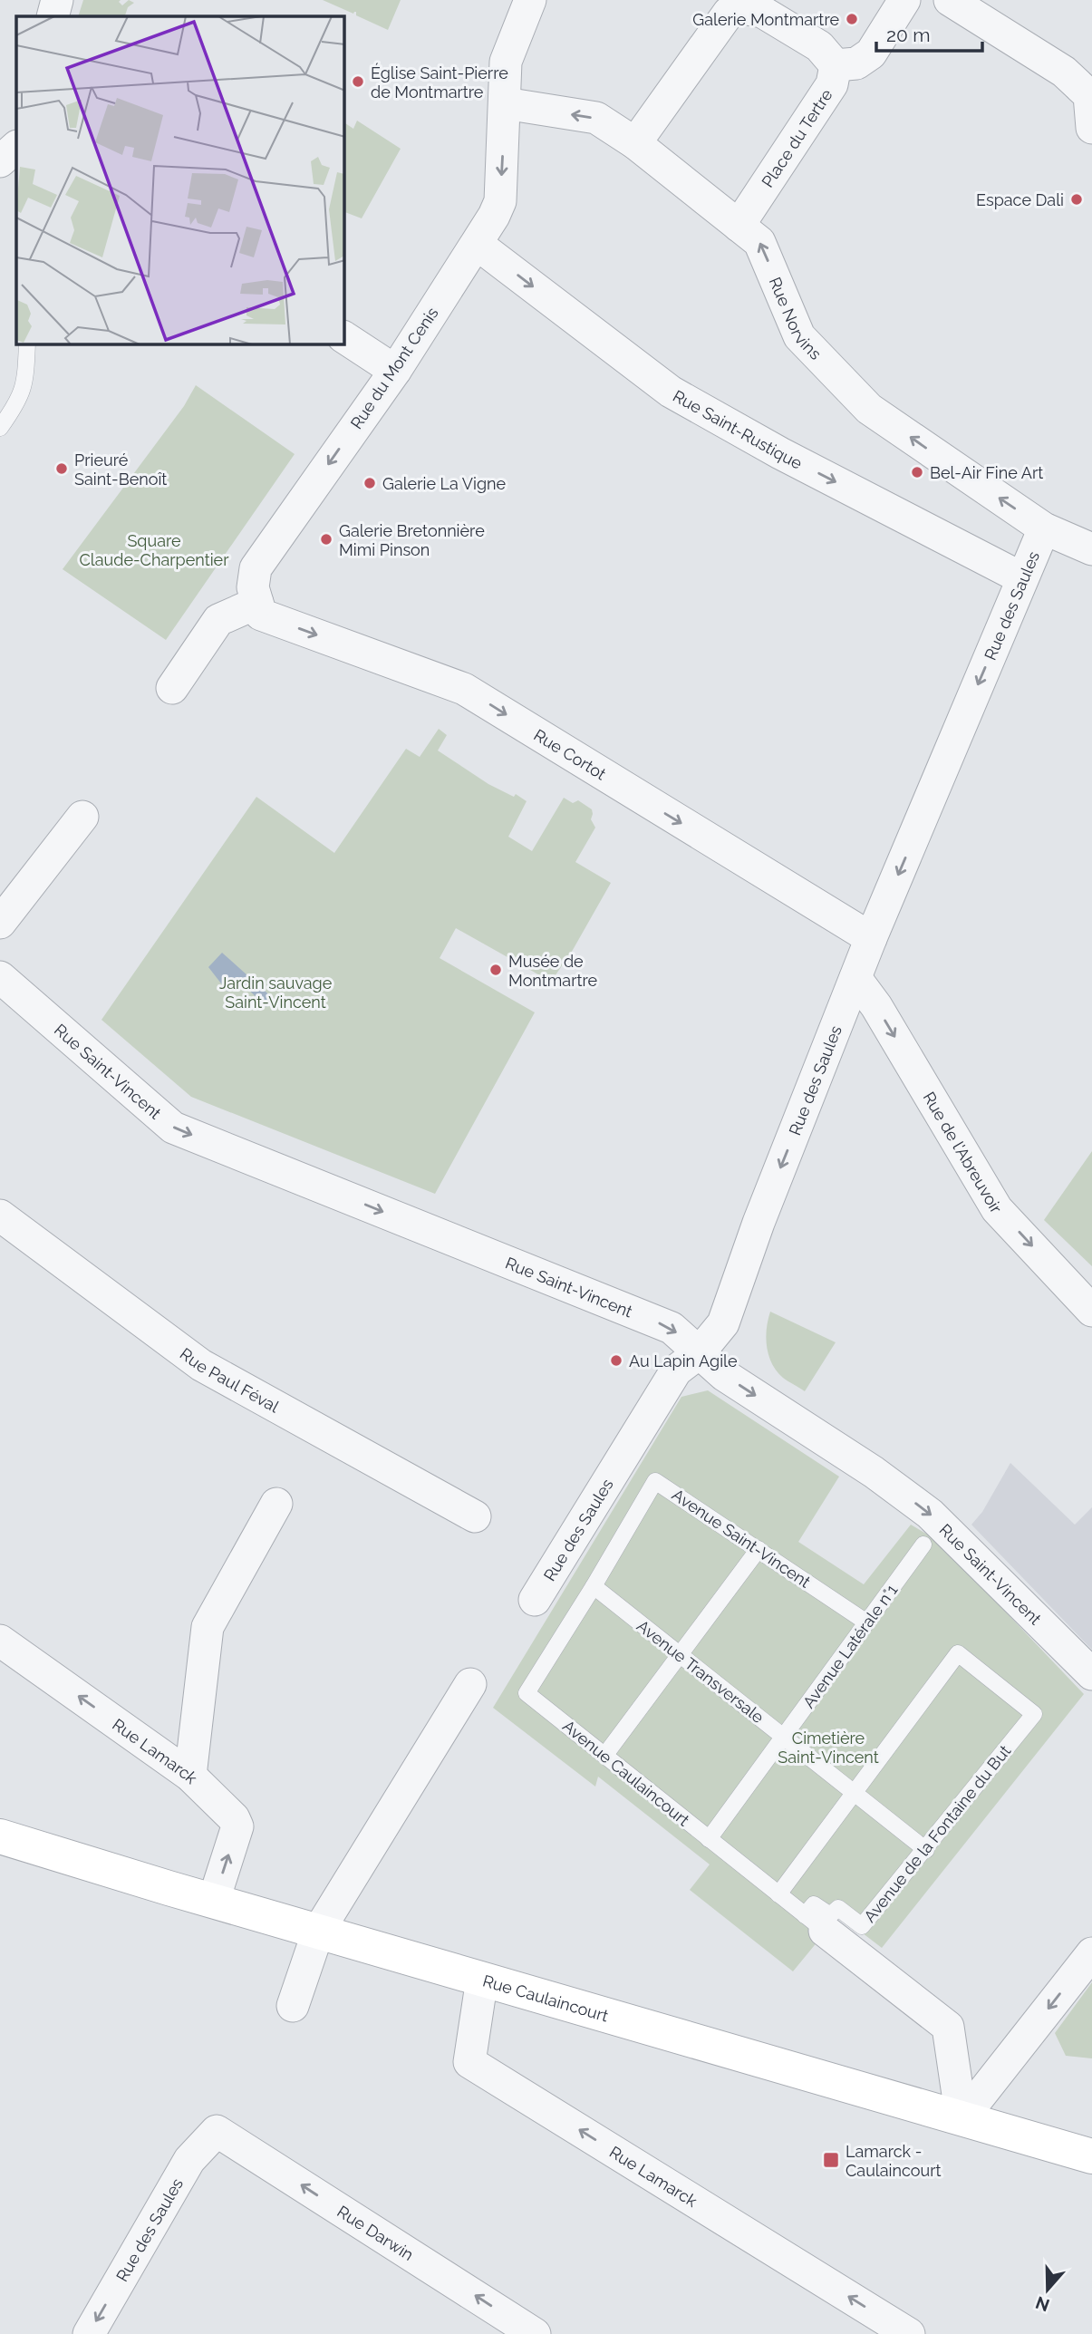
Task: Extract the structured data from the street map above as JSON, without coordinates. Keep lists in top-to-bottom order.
{
  "streets": {
    "street": [
      "Place du Tertre",
      "Rue Norvins",
      "Rue du Mont Cenis",
      "Rue Saint-Rustique",
      "Rue des Saules",
      "Rue Cortot",
      "Rue Saint-Vincent",
      "Rue de l'Abreuvoir",
      "Rue Paul Féval",
      "Rue Lamarck",
      "Rue Caulaincourt",
      "Rue Darwin"
    ],
    "lane": [
      "Avenue Saint-Vincent",
      "Avenue Latérale n°1",
      "Avenue Transversale",
      "Avenue Caulaincourt",
      "Avenue de la Fontaine du But"
    ]
  },
  "crossings": [
    ["Place du Tertre", "Rue Norvins"],
    ["Rue Norvins", "Rue du Mont Cenis"],
    ["Rue Norvins", "Rue des Saules"],
    ["Rue du Mont Cenis", "Rue Saint-Rustique"],
    ["Rue du Mont Cenis", "Rue Cortot"],
    ["Rue Saint-Rustique", "Rue des Saules"],
    ["Rue des Saules", "Rue Cortot"],
    ["Rue des Saules", "Rue Saint-Vincent"],
    ["Rue des Saules", "Rue de l'Abreuvoir"],
    ["Rue des Saules", "Rue Darwin"],
    ["Avenue Saint-Vincent", "Avenue Latérale n°1"],
    ["Avenue Saint-Vincent", "Avenue Transversale"],
    ["Avenue Saint-Vincent", "Avenue Caulaincourt"],
    ["Avenue Latérale n°1", "Avenue Transversale"],
    ["Avenue Latérale n°1", "Avenue Caulaincourt"],
    ["Avenue Transversale", "Avenue Caulaincourt"],
    ["Avenue Transversale", "Avenue de la Fontaine du But"],
    ["Rue Lamarck", "Rue Caulaincourt"],
    ["Avenue Caulaincourt", "Avenue de la Fontaine du But"]
  ],
  "one_way": [
    "Rue Norvins",
    "Rue du Mont Cenis",
    "Rue Saint-Rustique",
    "Rue des Saules",
    "Rue Cortot",
    "Rue Saint-Vincent",
    "Rue de l'Abreuvoir",
    "Rue Lamarck",
    "Rue Darwin"
  ],
  "parks": ["Square Claude-Charpentier", "Jardin sauvage Saint-Vincent", "Cimetière Saint-Vincent"],
  "places": {
    "other": [
      "Galerie Montmartre",
      "Église Saint-Pierre de Montmartre",
      "Espace Dali",
      "Prieuré Saint-Benoît",
      "Bel-Air Fine Art",
      "Galerie La Vigne",
      "Galerie Bretonnière Mimi Pinson",
      "Musée de Montmartre",
      "Au Lapin Agile"
    ],
    "transit": ["Lamarck - Caulaincourt"]
  },
  "scale_bar": "20 m",
  "north": "bottom"
}
